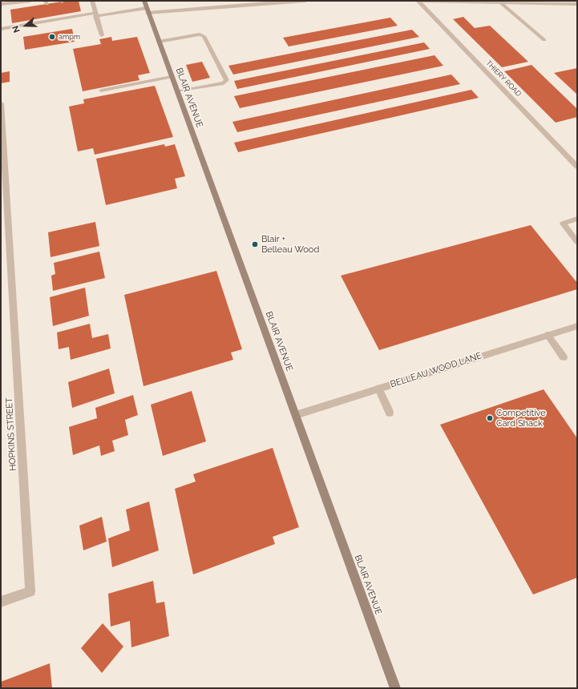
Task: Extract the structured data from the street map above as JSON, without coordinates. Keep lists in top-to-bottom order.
{
  "streets": {
    "street": [
      "THIERY ROAD",
      "BLAIR AVENUE",
      "BELLEAU WOOD LANE",
      "HOPKINS STREET"
    ]
  },
  "crossings": [
    ["BLAIR AVENUE", "BELLEAU WOOD LANE"]
  ],
  "places": ["ampm", "Blair + Belleau Wood", "Competitive Card Shack"],
  "north": "left"
}
